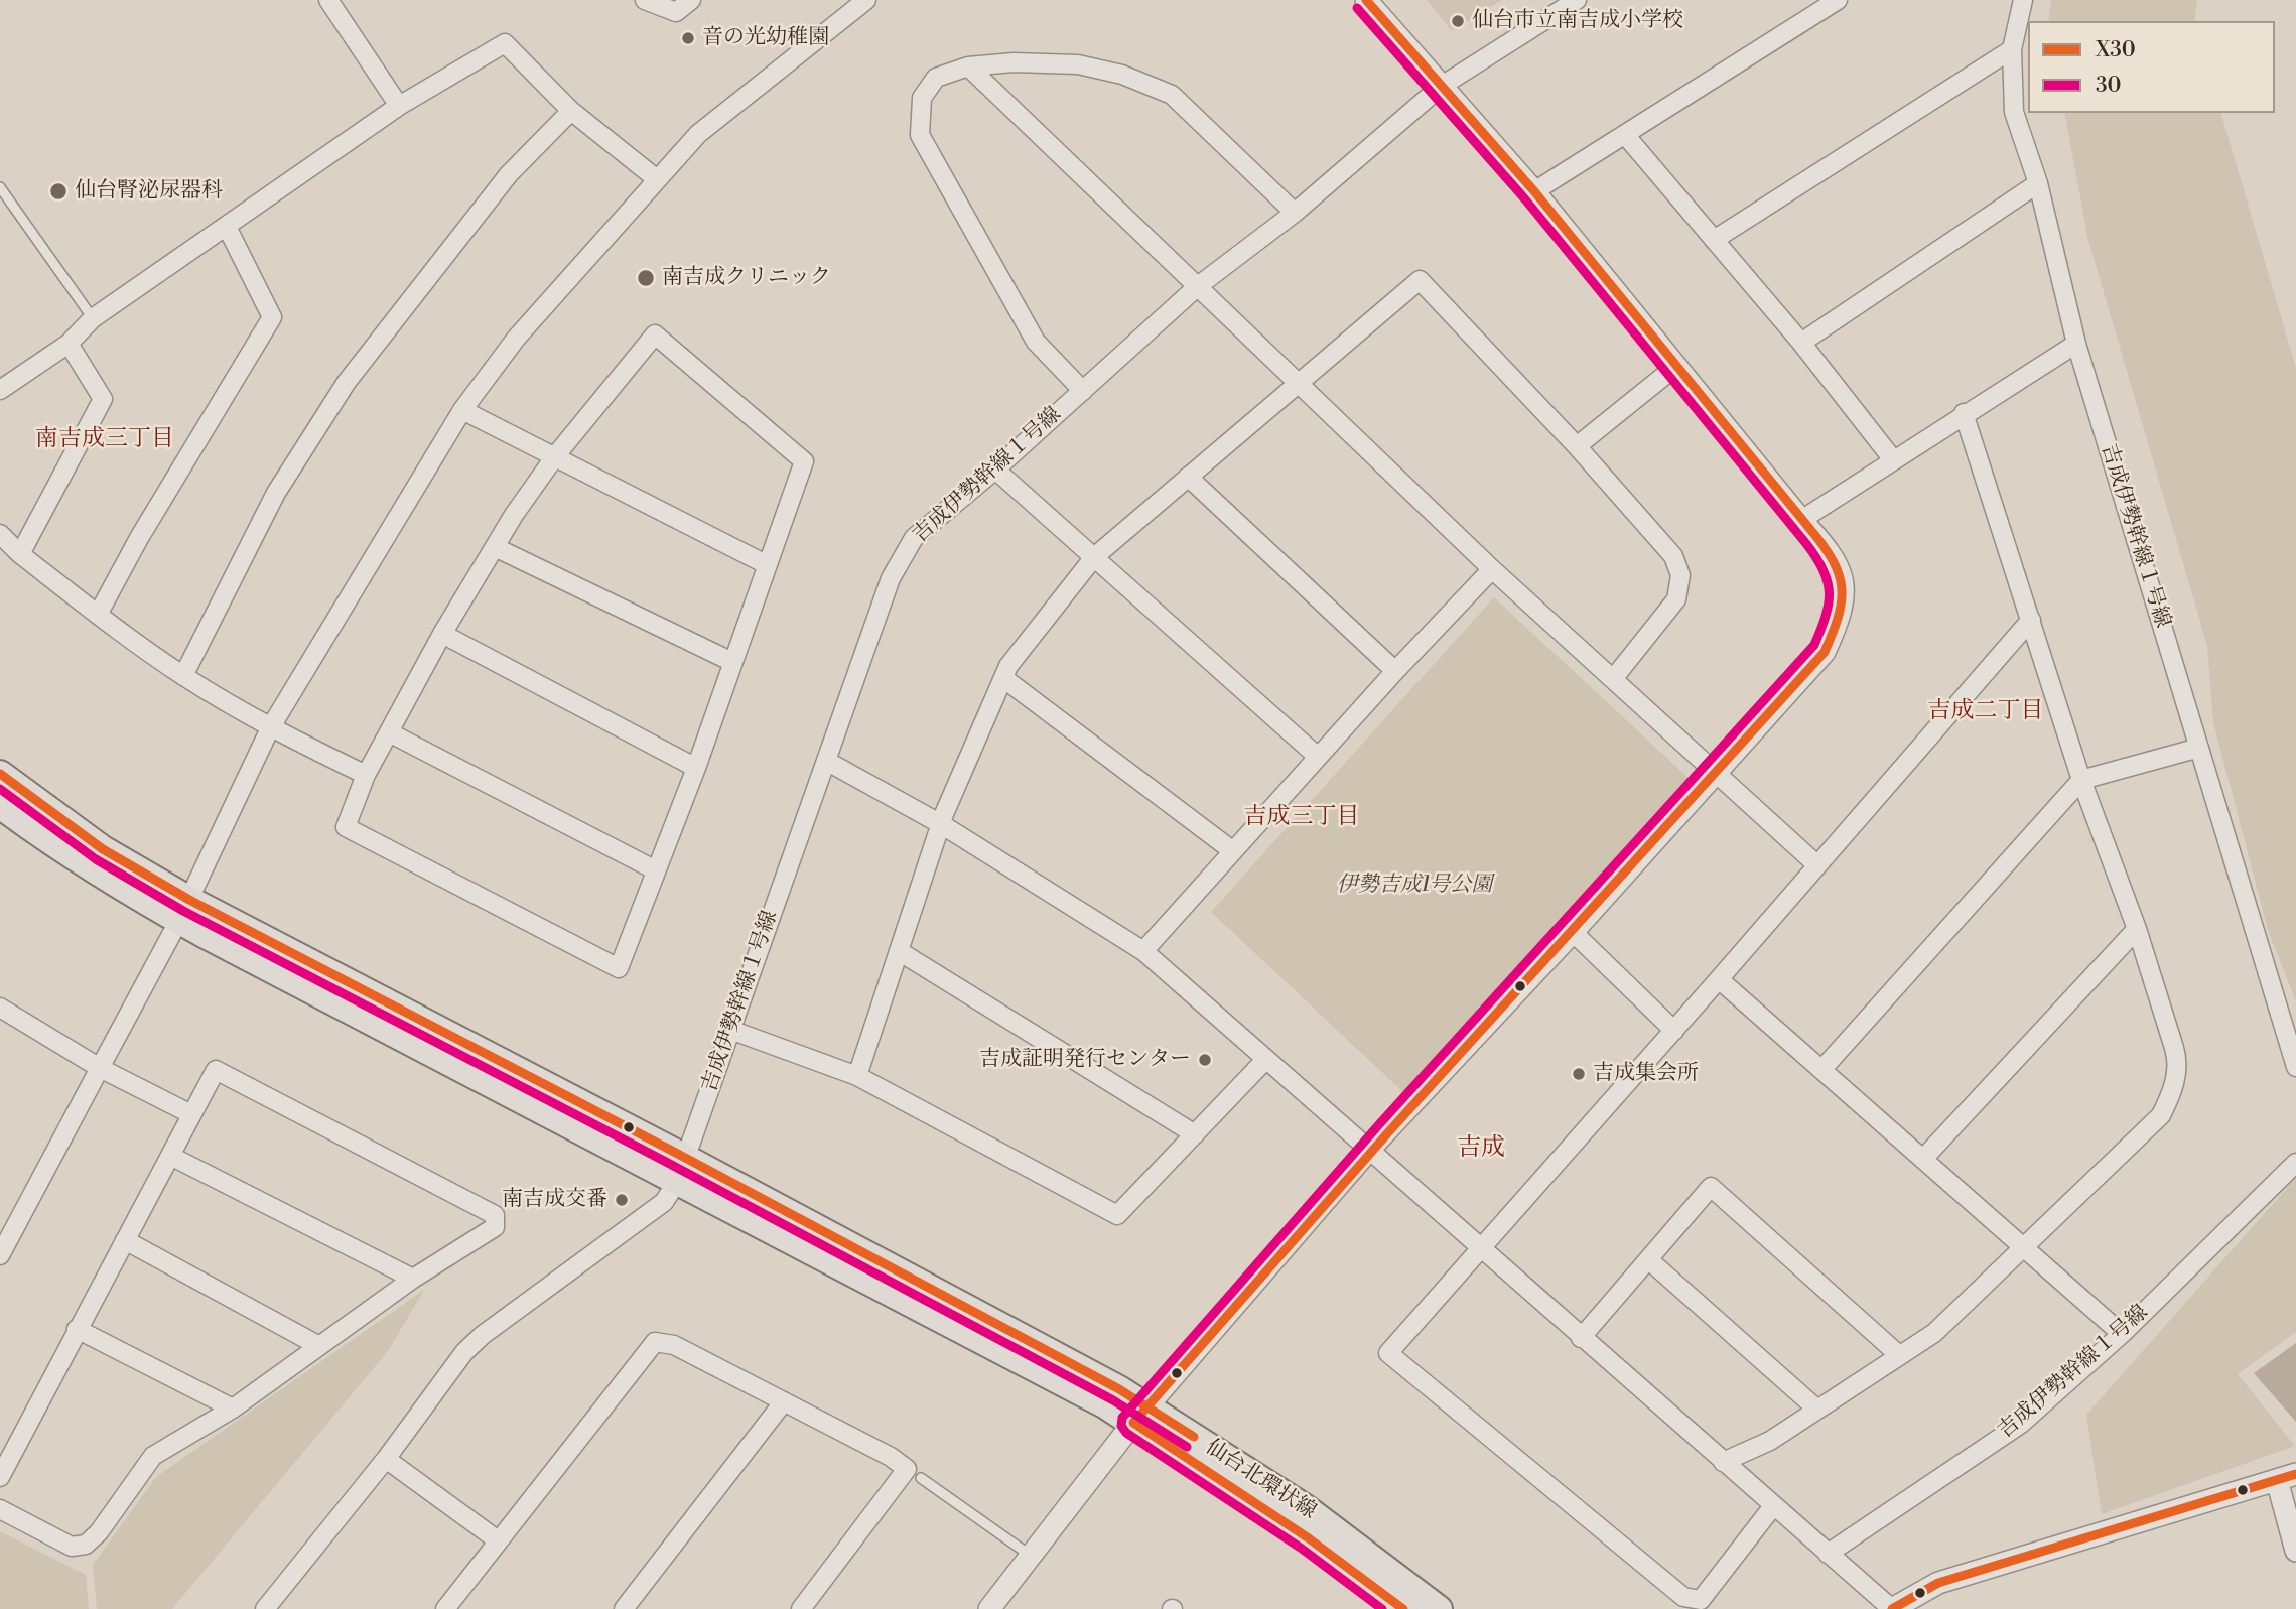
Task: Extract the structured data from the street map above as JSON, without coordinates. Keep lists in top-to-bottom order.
{
  "streets": {
    "main road": ["仙台北環状線"],
    "street": ["吉成伊勢幹線１号線"]
  },
  "crossings": [
    ["吉成伊勢幹線１号線", "仙台北環状線"]
  ],
  "districts": [
    "南吉成三丁目",
    "吉成二丁目",
    "吉成三丁目",
    "吉成"
  ],
  "parks": ["伊勢吉成1号公園"],
  "places": [
    "仙台市立南吉成小学校",
    "音の光幼稚園",
    "仙台腎泌尿器科",
    "南吉成クリニック",
    "吉成証明発行センター",
    "吉成集会所",
    "南吉成交番"
  ],
  "lines": ["transit line X30", "transit line 30"],
  "legend": ["X30", "30"]
}
